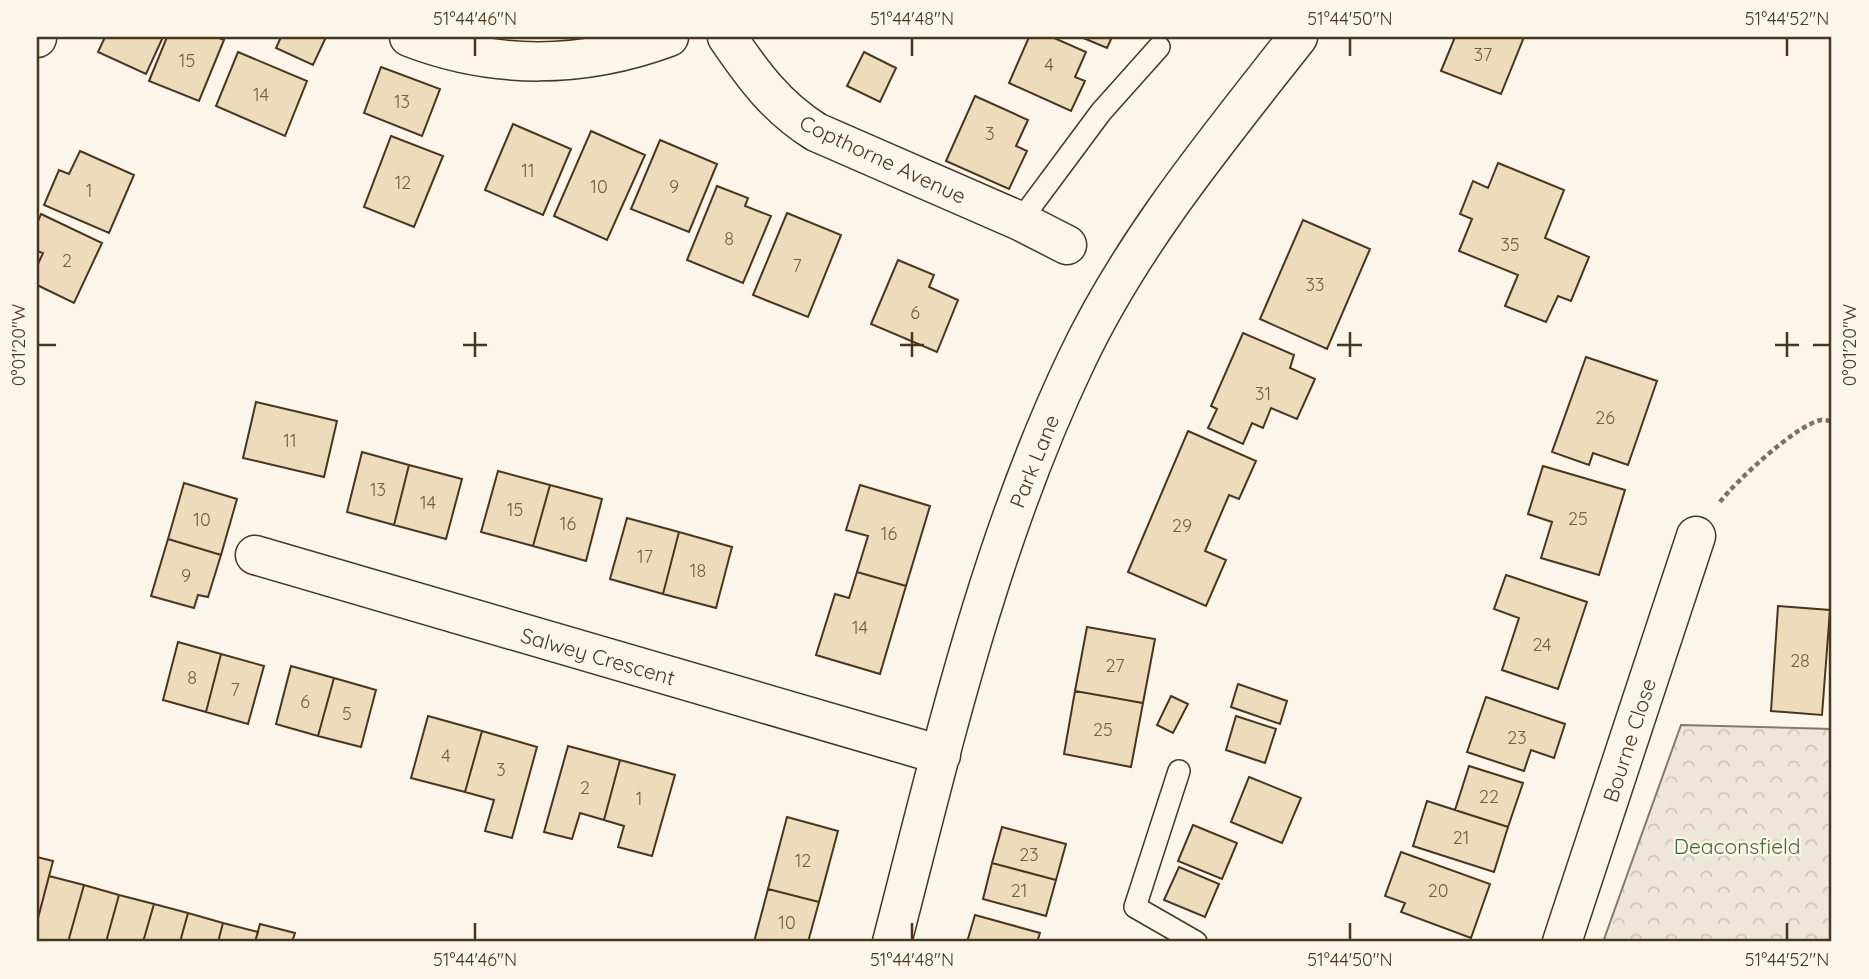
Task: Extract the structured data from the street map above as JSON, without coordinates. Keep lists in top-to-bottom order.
{
  "streets": {
    "street": [
      "Copthorne Avenue",
      "Park Lane",
      "Salwey Crescent",
      "Bourne Close"
    ]
  },
  "crossings": [
    ["Park Lane", "Salwey Crescent"]
  ],
  "parks": ["Deaconsfield"],
  "house_numbers": [
    "37",
    "15",
    "4",
    "14",
    "13",
    "3",
    "11",
    "12",
    "10",
    "9",
    "1",
    "8",
    "35",
    "2",
    "7",
    "33",
    "6",
    "31",
    "26",
    "11",
    "13",
    "14",
    "15",
    "25",
    "10",
    "16",
    "29",
    "16",
    "17",
    "18",
    "9",
    "14",
    "24",
    "28",
    "27",
    "8",
    "7",
    "6",
    "5",
    "25",
    "23",
    "4",
    "3",
    "2",
    "22",
    "1",
    "21",
    "23",
    "12",
    "21",
    "20",
    "10"
  ],
  "coordinates": [
    "51°44'46\"N",
    "51°44'48\"N",
    "51°44'50\"N",
    "51°44'52\"N",
    "0°01'20\"W"
  ]
}
